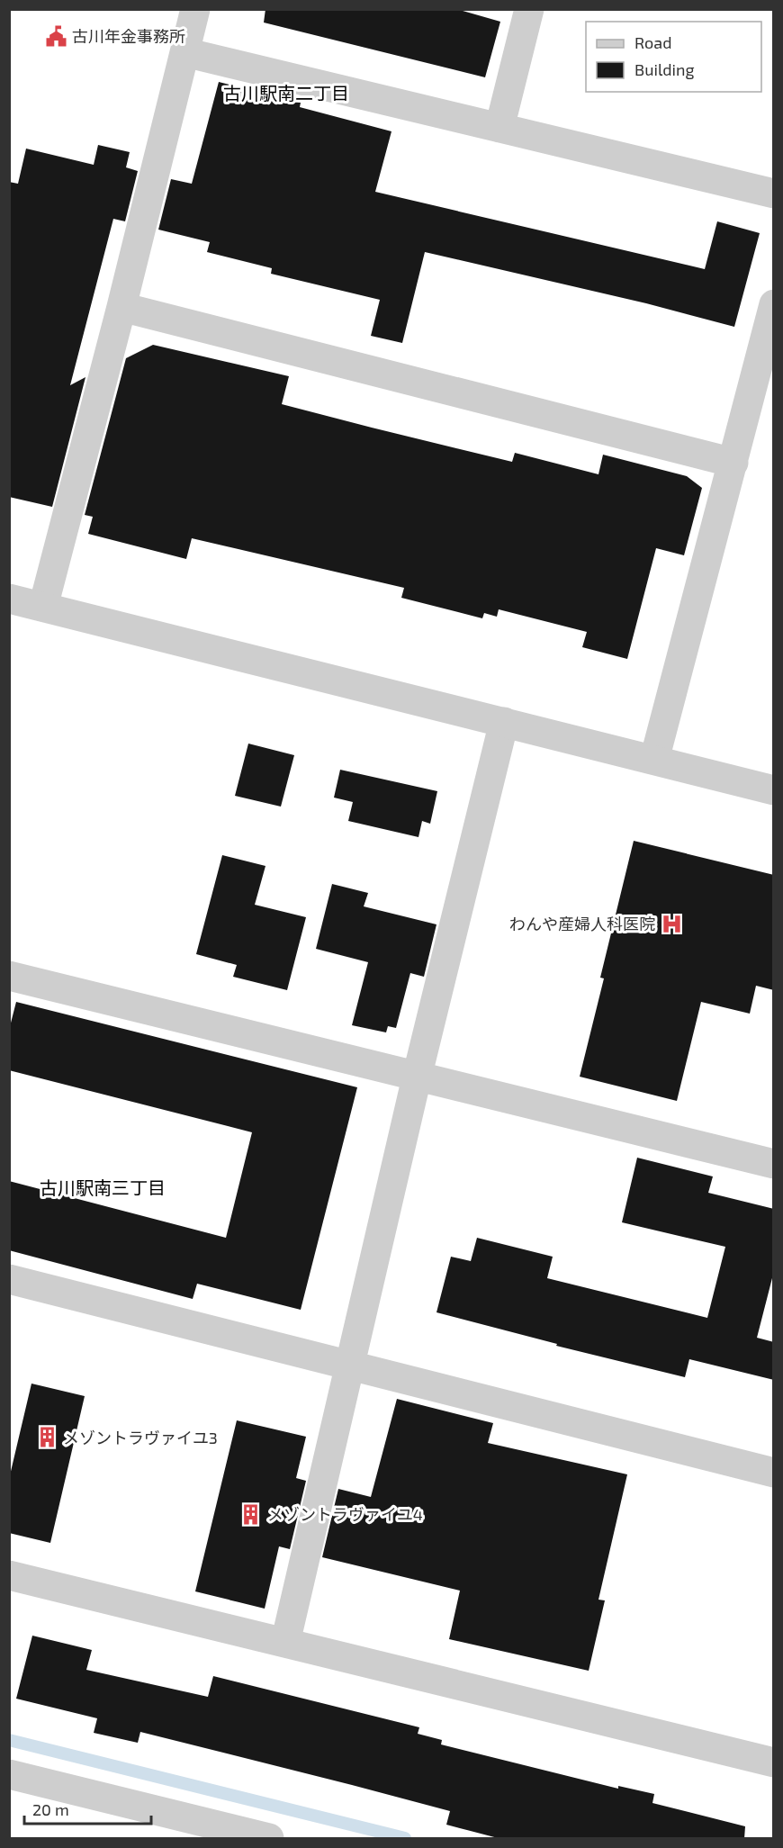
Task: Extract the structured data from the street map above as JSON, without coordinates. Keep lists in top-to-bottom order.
{
  "districts": ["古川駅南二丁目", "古川駅南三丁目"],
  "places": {
    "public building": ["古川年金事務所"],
    "hospital": ["わんや産婦人科医院"],
    "building": ["メゾントラヴァイユ3", "メゾントラヴァイユ4"]
  },
  "legend": ["Road", "Building"],
  "scale_bar": "20 m"
}
